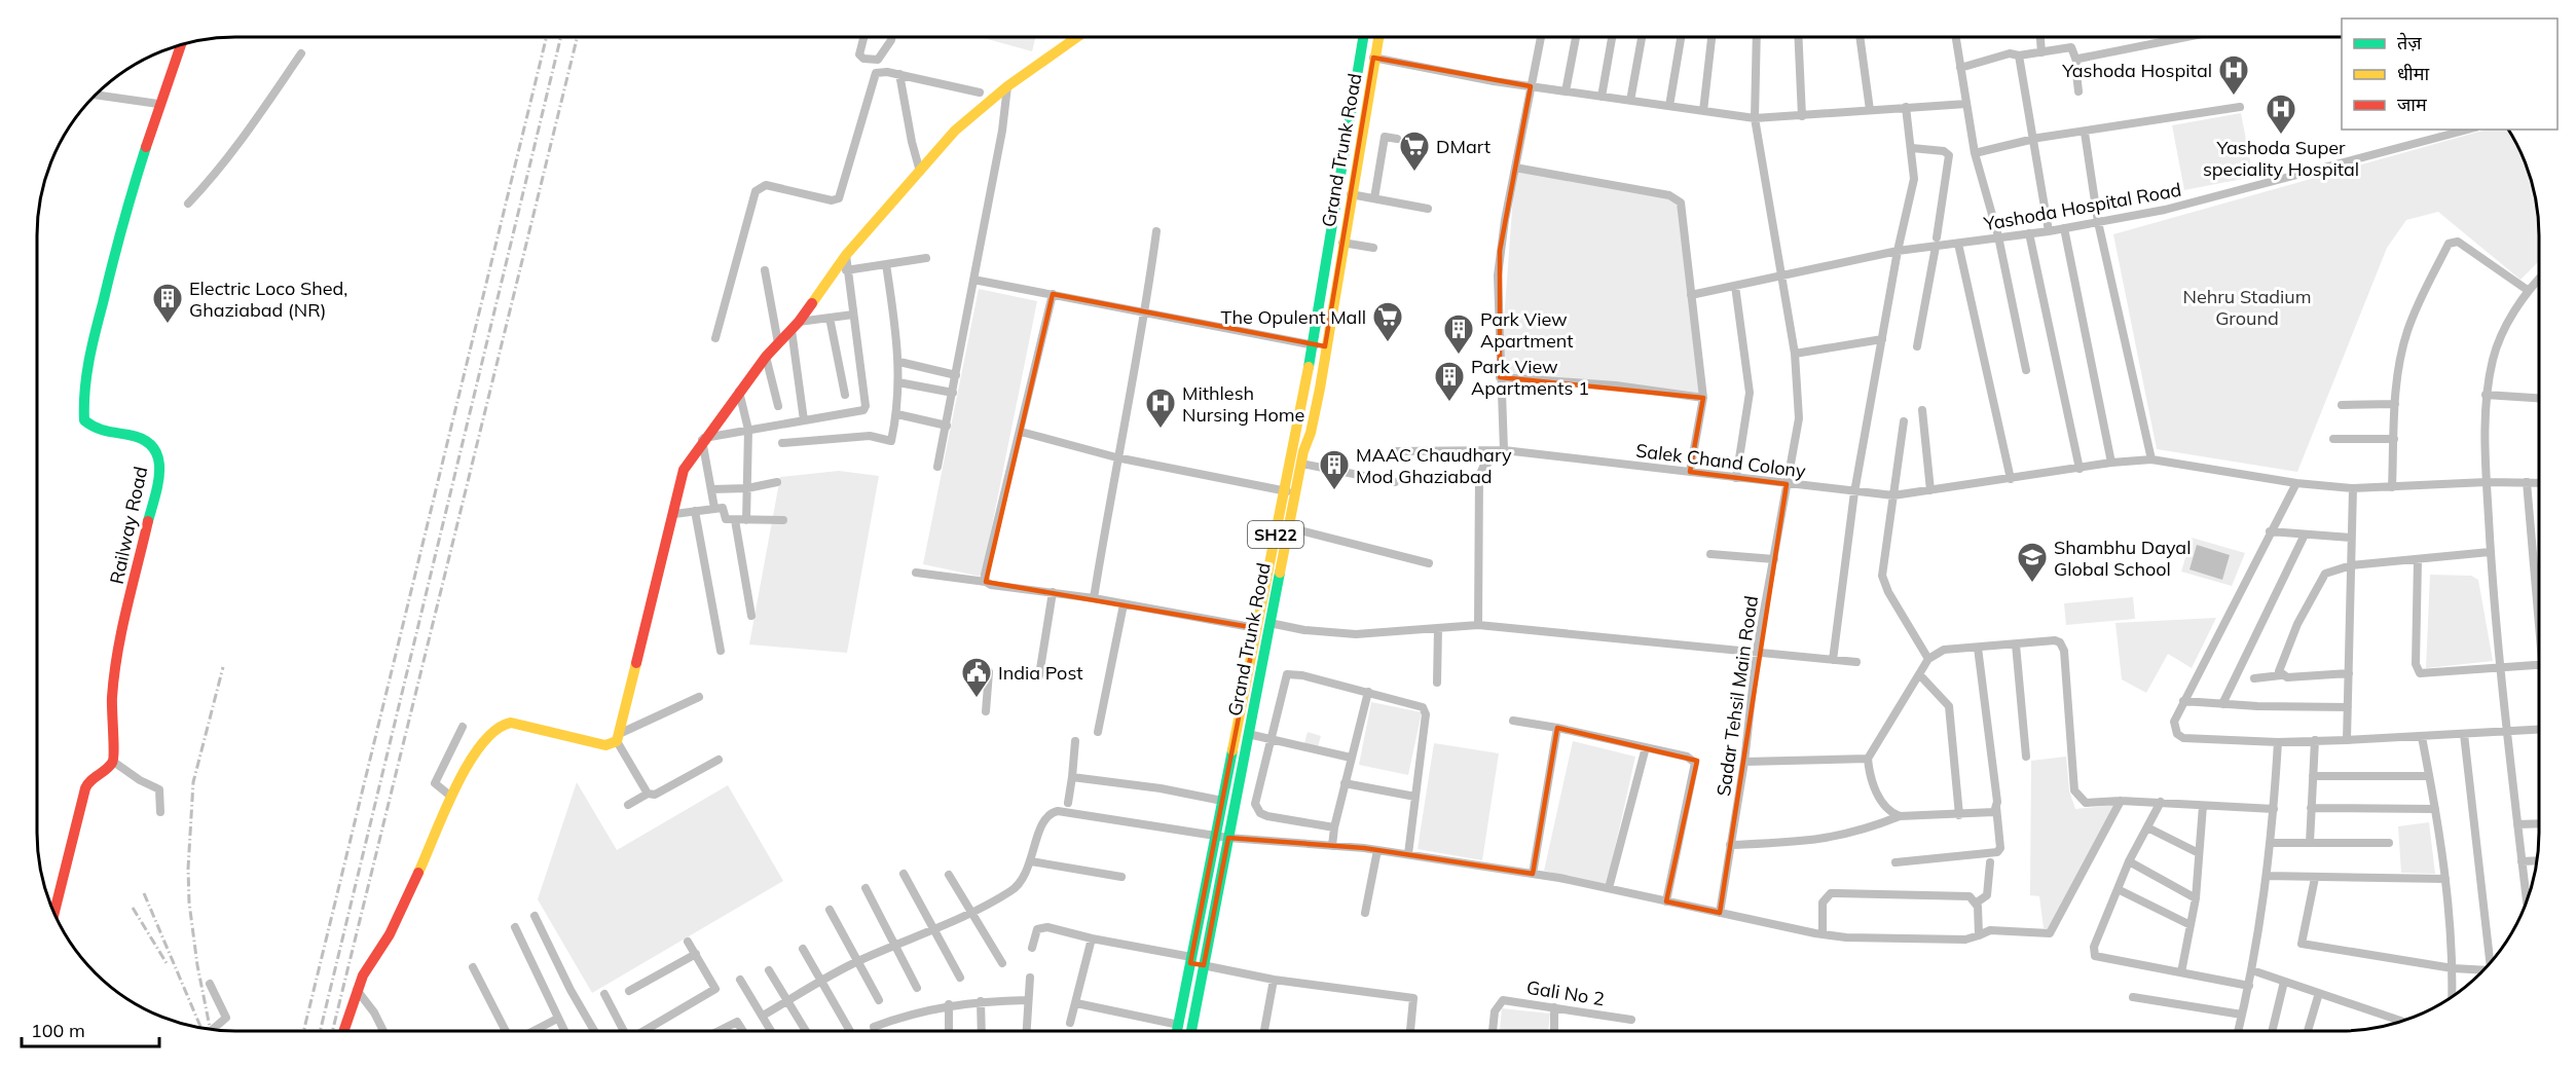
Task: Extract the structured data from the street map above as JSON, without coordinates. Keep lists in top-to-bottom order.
{
  "streets": {
    "main road": ["Grand Trunk Road", "Railway Road", "SH22"],
    "street": [
      "Yashoda Hospital Road",
      "Salek Chand Colony",
      "Sadar Tehsil Main Road",
      "Gali No 2"
    ]
  },
  "crossings": [
    ["Yashoda Hospital Road", "Sadar Tehsil Main Road"],
    ["Salek Chand Colony", "Sadar Tehsil Main Road"]
  ],
  "parks": ["Nehru Stadium Ground"],
  "places": {
    "hospital": ["Yashoda Hospital", "Yashoda Super speciality Hospital", "Mithlesh Nursing Home"],
    "supermarket": ["DMart", "The Opulent Mall"],
    "building": [
      "Electric Loco Shed, Ghaziabad (NR)",
      "Park View Apartment",
      "Park View Apartments 1",
      "MAAC Chaudhary Mod Ghaziabad"
    ],
    "school or university": ["Shambhu Dayal Global School"],
    "public building": ["India Post"]
  },
  "legend": ["तेज़", "धीमा", "जाम"],
  "scale_bar": "100 m"
}
